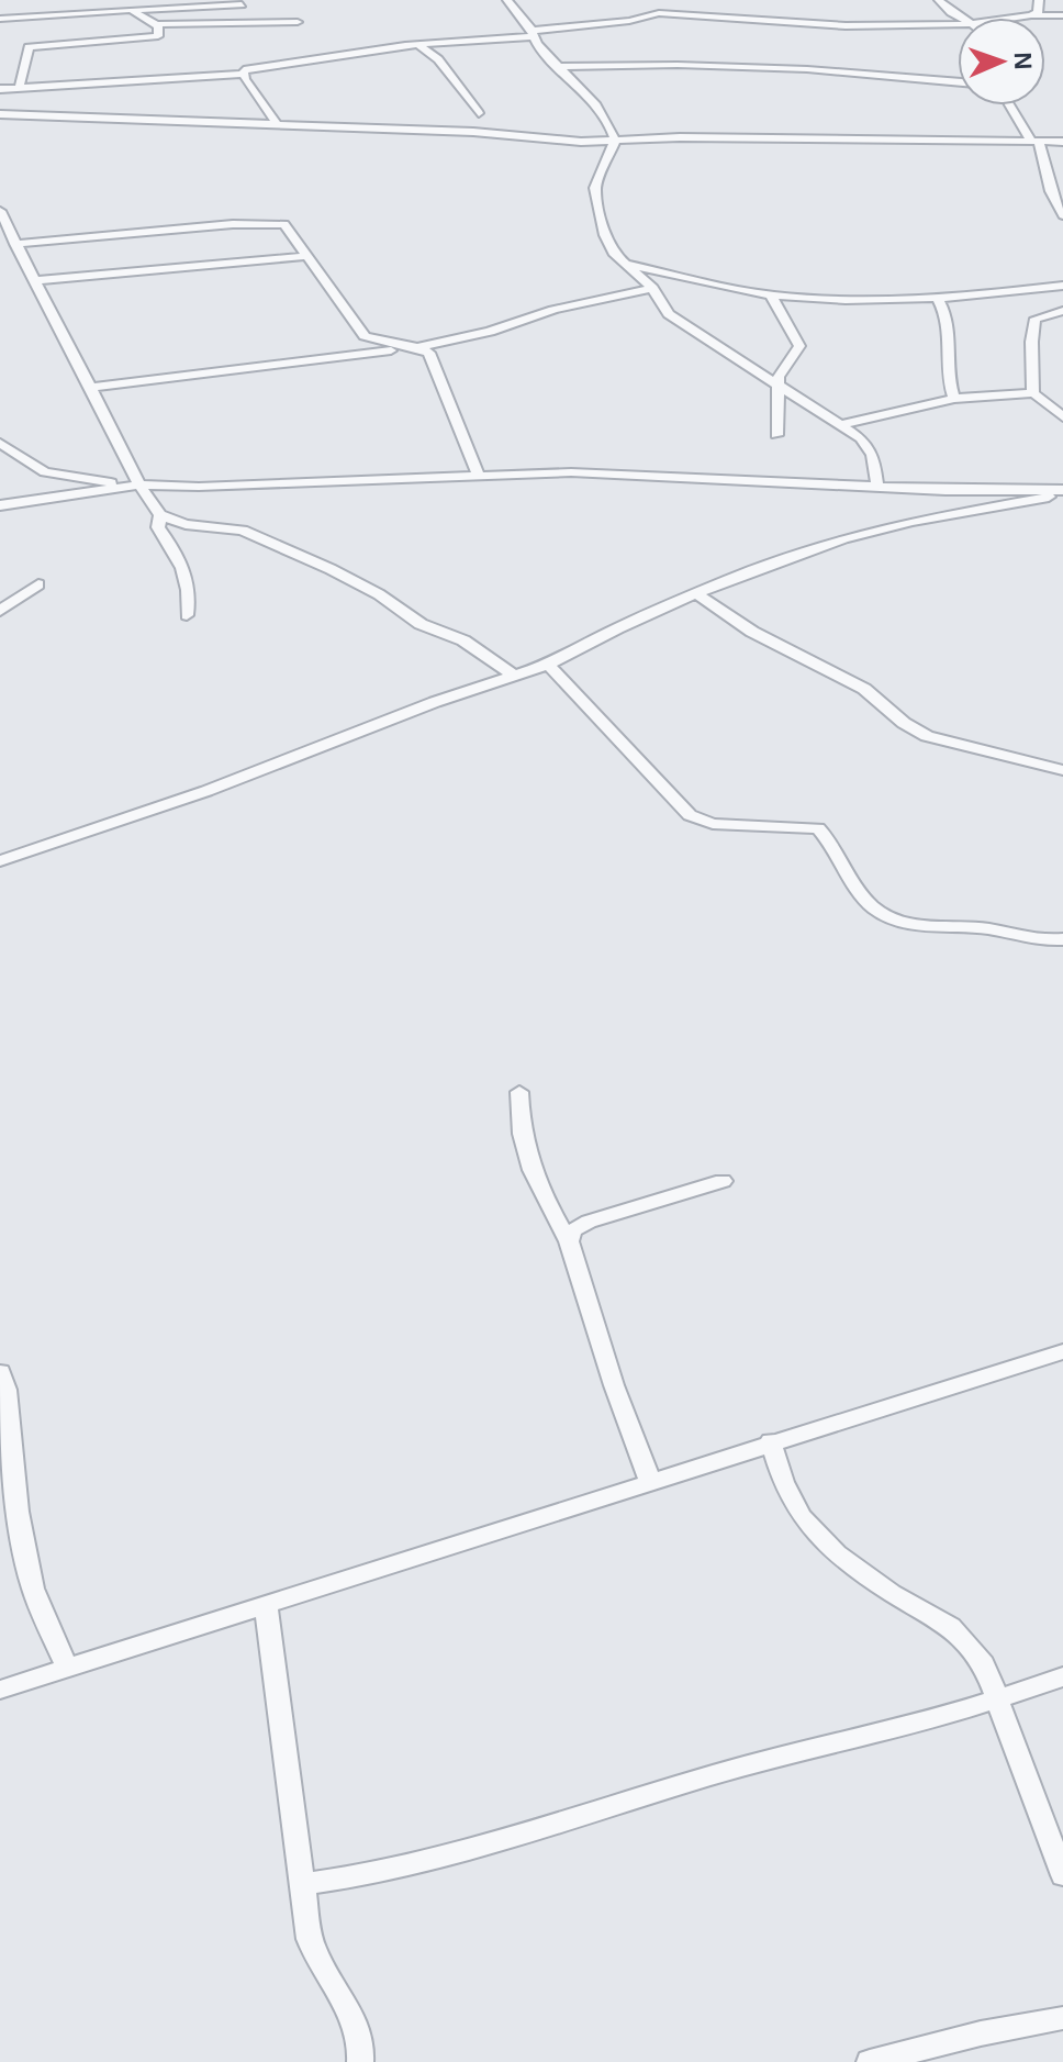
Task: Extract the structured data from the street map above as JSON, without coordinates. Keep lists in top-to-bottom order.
{
  "north": "right"
}
